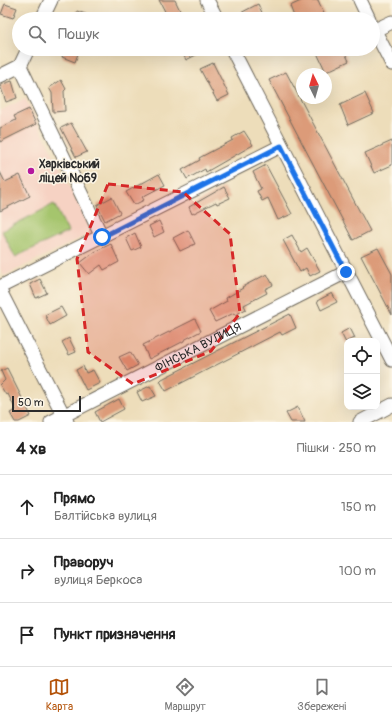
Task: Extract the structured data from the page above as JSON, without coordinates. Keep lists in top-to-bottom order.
{
  "streets": {
    "street": ["ФІНСЬКА ВУЛИЦЯ"]
  },
  "places": ["Харківський ліцей №69"],
  "scale_bar": "50 m",
  "north": "top",
  "page": {
    "search": "Пошук",
    "scale": "50 m",
    "heading": ["4 хв", "Пішки · 250 m"],
    "list": [
      ["Прямо", "Балтійська вулиця", "150 m"],
      ["Праворуч", "вулиця Беркоса", "100 m"],
      "Пункт призначення"
    ],
    "nav": ["Карта", "Маршрут", "Збережені"]
  }
}
